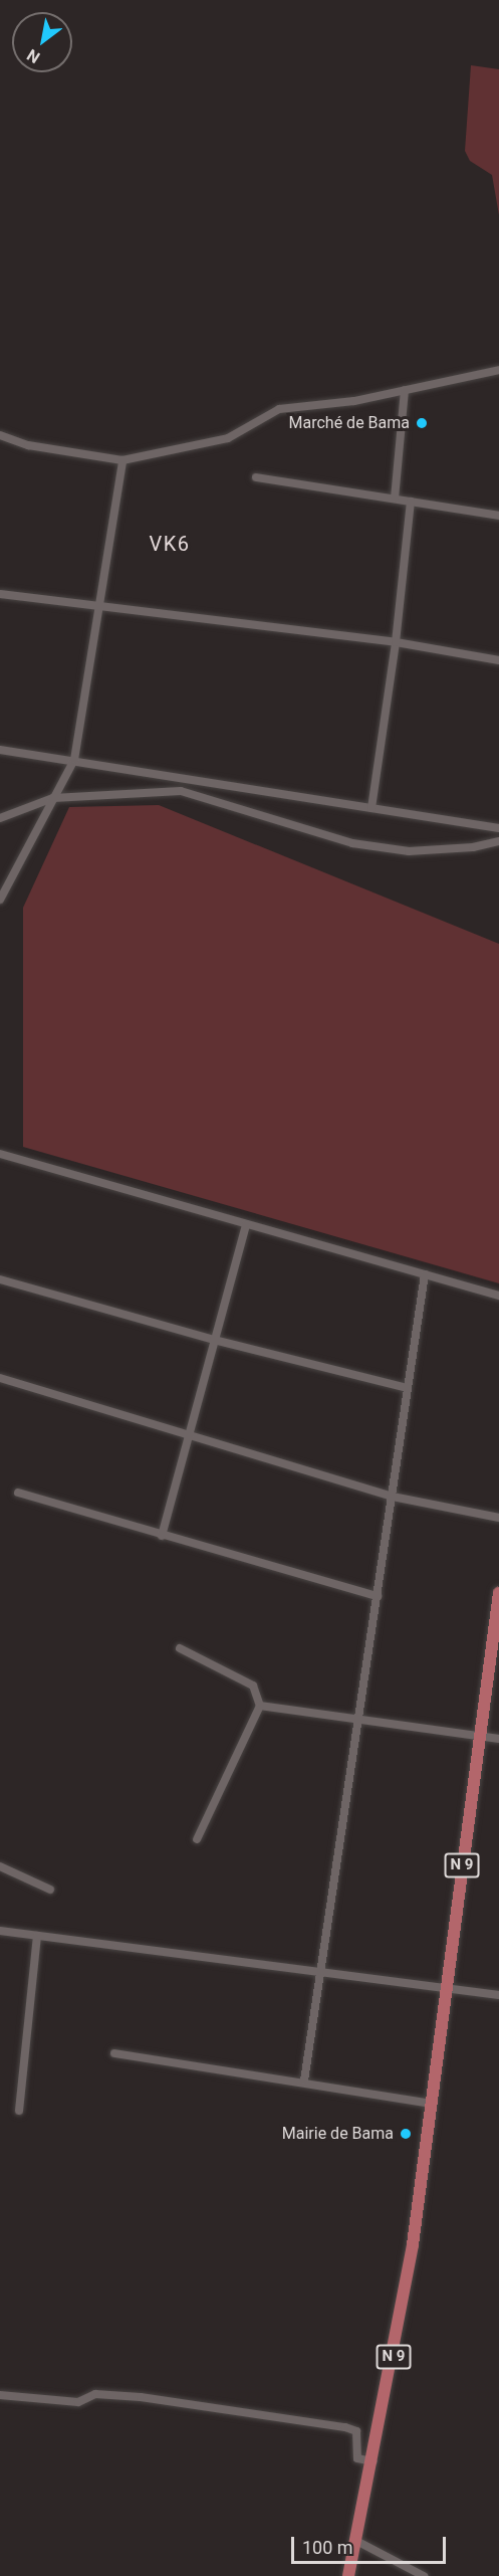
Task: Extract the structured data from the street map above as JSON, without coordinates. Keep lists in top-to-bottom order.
{
  "streets": {
    "main road": ["N 9"]
  },
  "districts": ["VK6"],
  "places": ["Marché de Bama", "Mairie de Bama"],
  "scale_bar": "100 m",
  "north": "bottom left"
}
